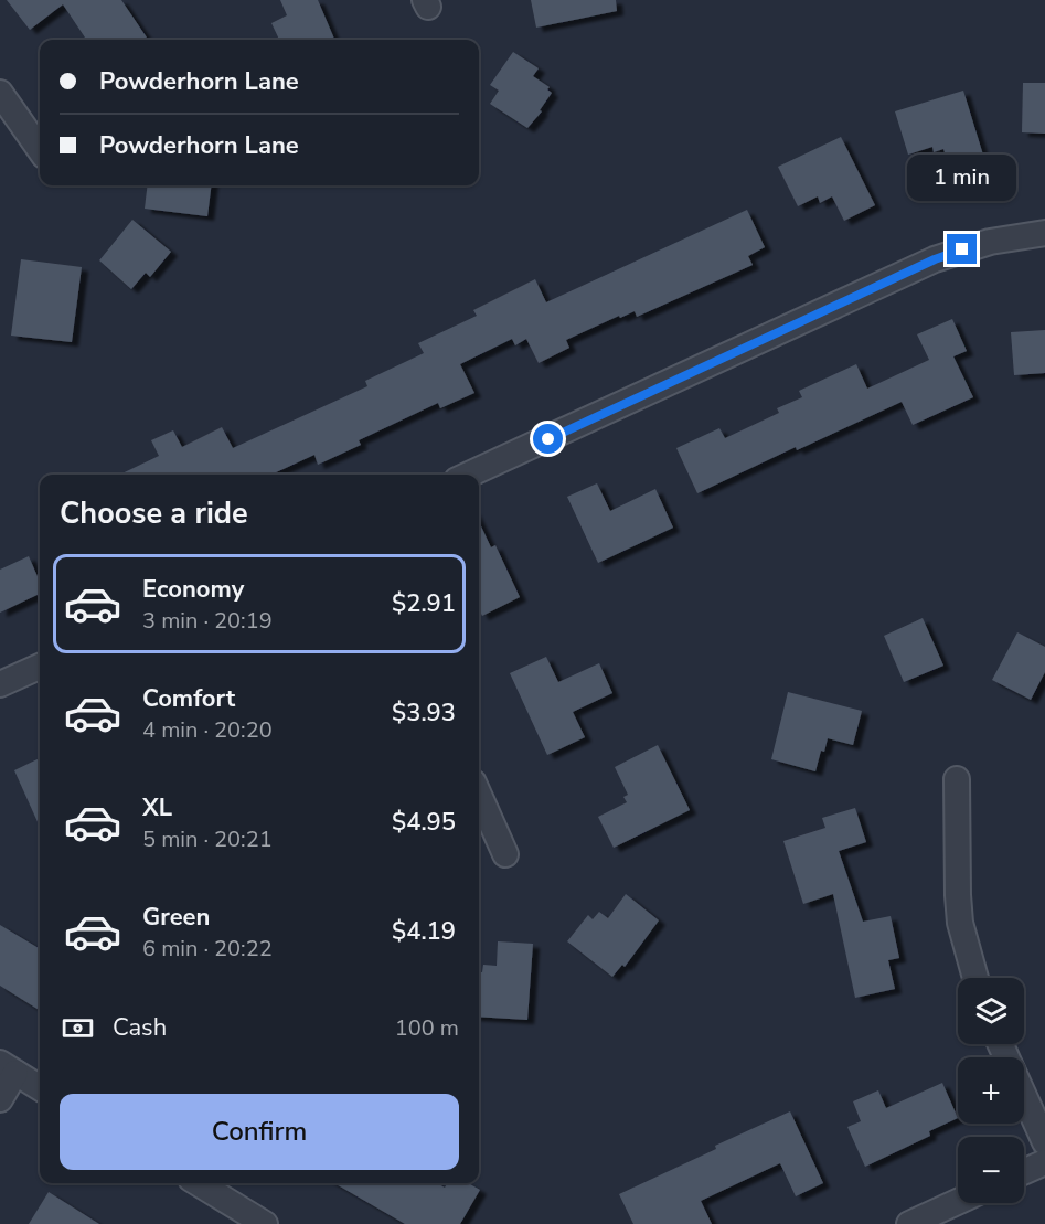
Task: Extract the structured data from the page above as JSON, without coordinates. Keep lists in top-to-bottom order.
{
  "page": {
    "banner": ["Powderhorn Lane", "Powderhorn Lane"],
    "bubble": "1 min",
    "heading": "Choose a ride",
    "list": [
      {
        "name": "Economy",
        "note": "3 min · 20:19",
        "value": "$2.91"
      },
      {
        "name": "Comfort",
        "note": "4 min · 20:20",
        "value": "$3.93"
      },
      {
        "name": "XL",
        "note": "5 min · 20:21",
        "value": "$4.95"
      },
      {
        "name": "Green",
        "note": "6 min · 20:22",
        "value": "$4.19"
      }
    ],
    "map_buttons": ["+", "−"],
    "pay": ["Cash", "100 m"],
    "buttons": "Confirm"
  }
}
